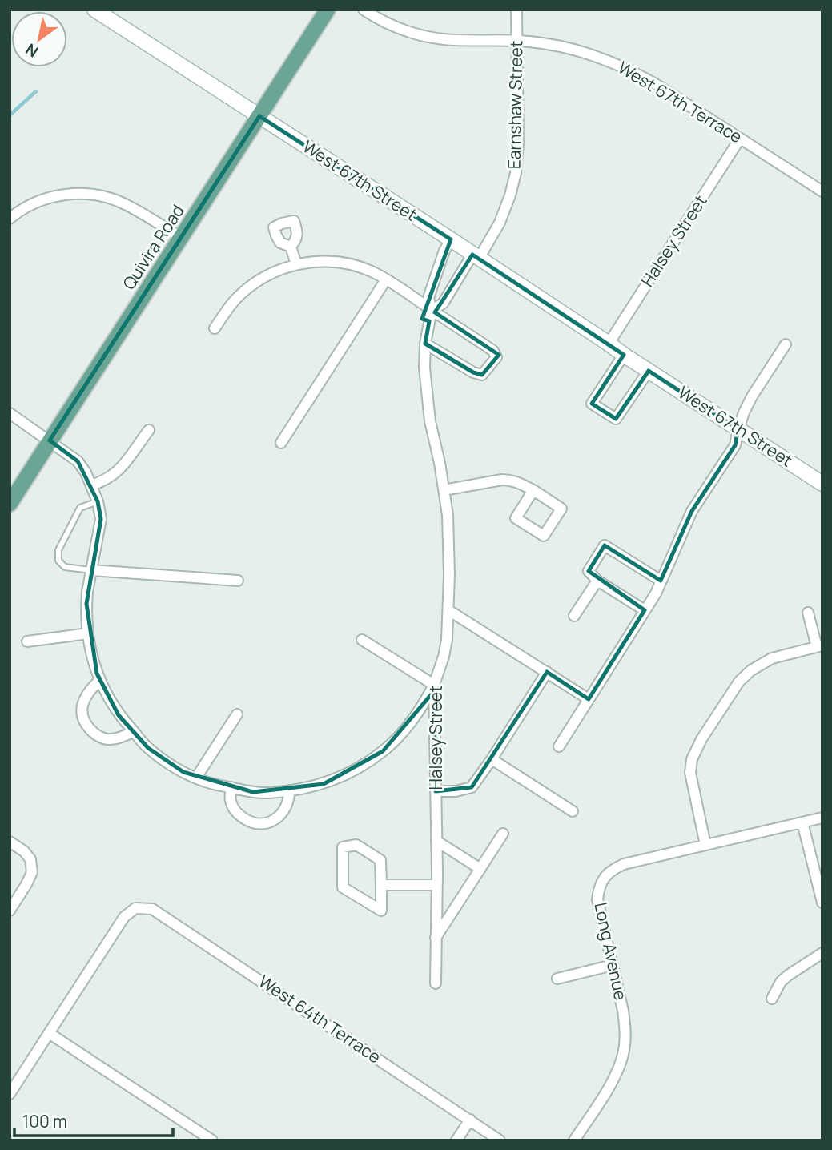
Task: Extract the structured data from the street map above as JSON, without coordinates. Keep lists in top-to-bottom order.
{
  "streets": {
    "main road": ["Quivira Road"],
    "street": [
      "West 67th Terrace",
      "Earnshaw Street",
      "West 67th Street",
      "Halsey Street",
      "Long Avenue",
      "West 64th Terrace"
    ]
  },
  "crossings": [
    ["West 67th Terrace", "Earnshaw Street"],
    ["West 67th Terrace", "Halsey Street"],
    ["Earnshaw Street", "West 67th Street"],
    ["West 67th Street", "Halsey Street"],
    ["West 67th Street", "Quivira Road"]
  ],
  "scale_bar": "100 m",
  "north": "bottom left"
}
